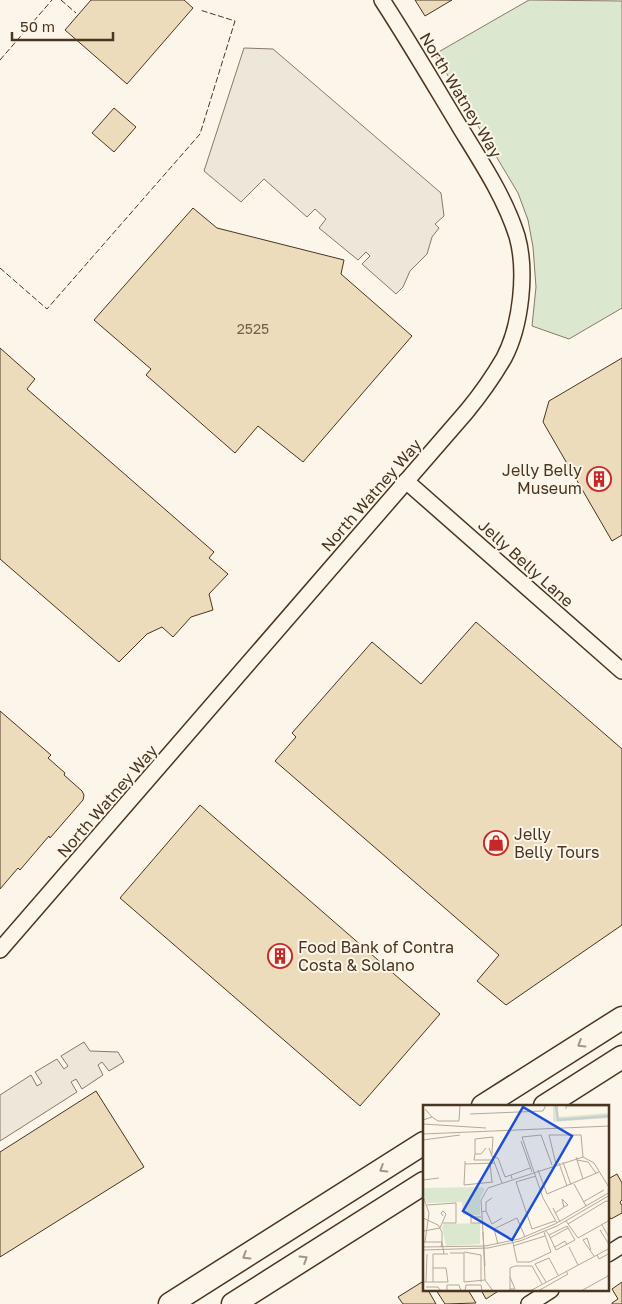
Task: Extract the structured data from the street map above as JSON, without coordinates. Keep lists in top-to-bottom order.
{
  "streets": {
    "street": ["North Watney Way", "Jelly Belly Lane"]
  },
  "crossings": [
    ["North Watney Way", "Jelly Belly Lane"]
  ],
  "places": {
    "building": ["Jelly Belly Museum", "Food Bank of Contra Costa & Solano"],
    "shop": ["Jelly Belly Tours"]
  },
  "house_numbers": ["2525"],
  "scale_bar": "50 m"
}
